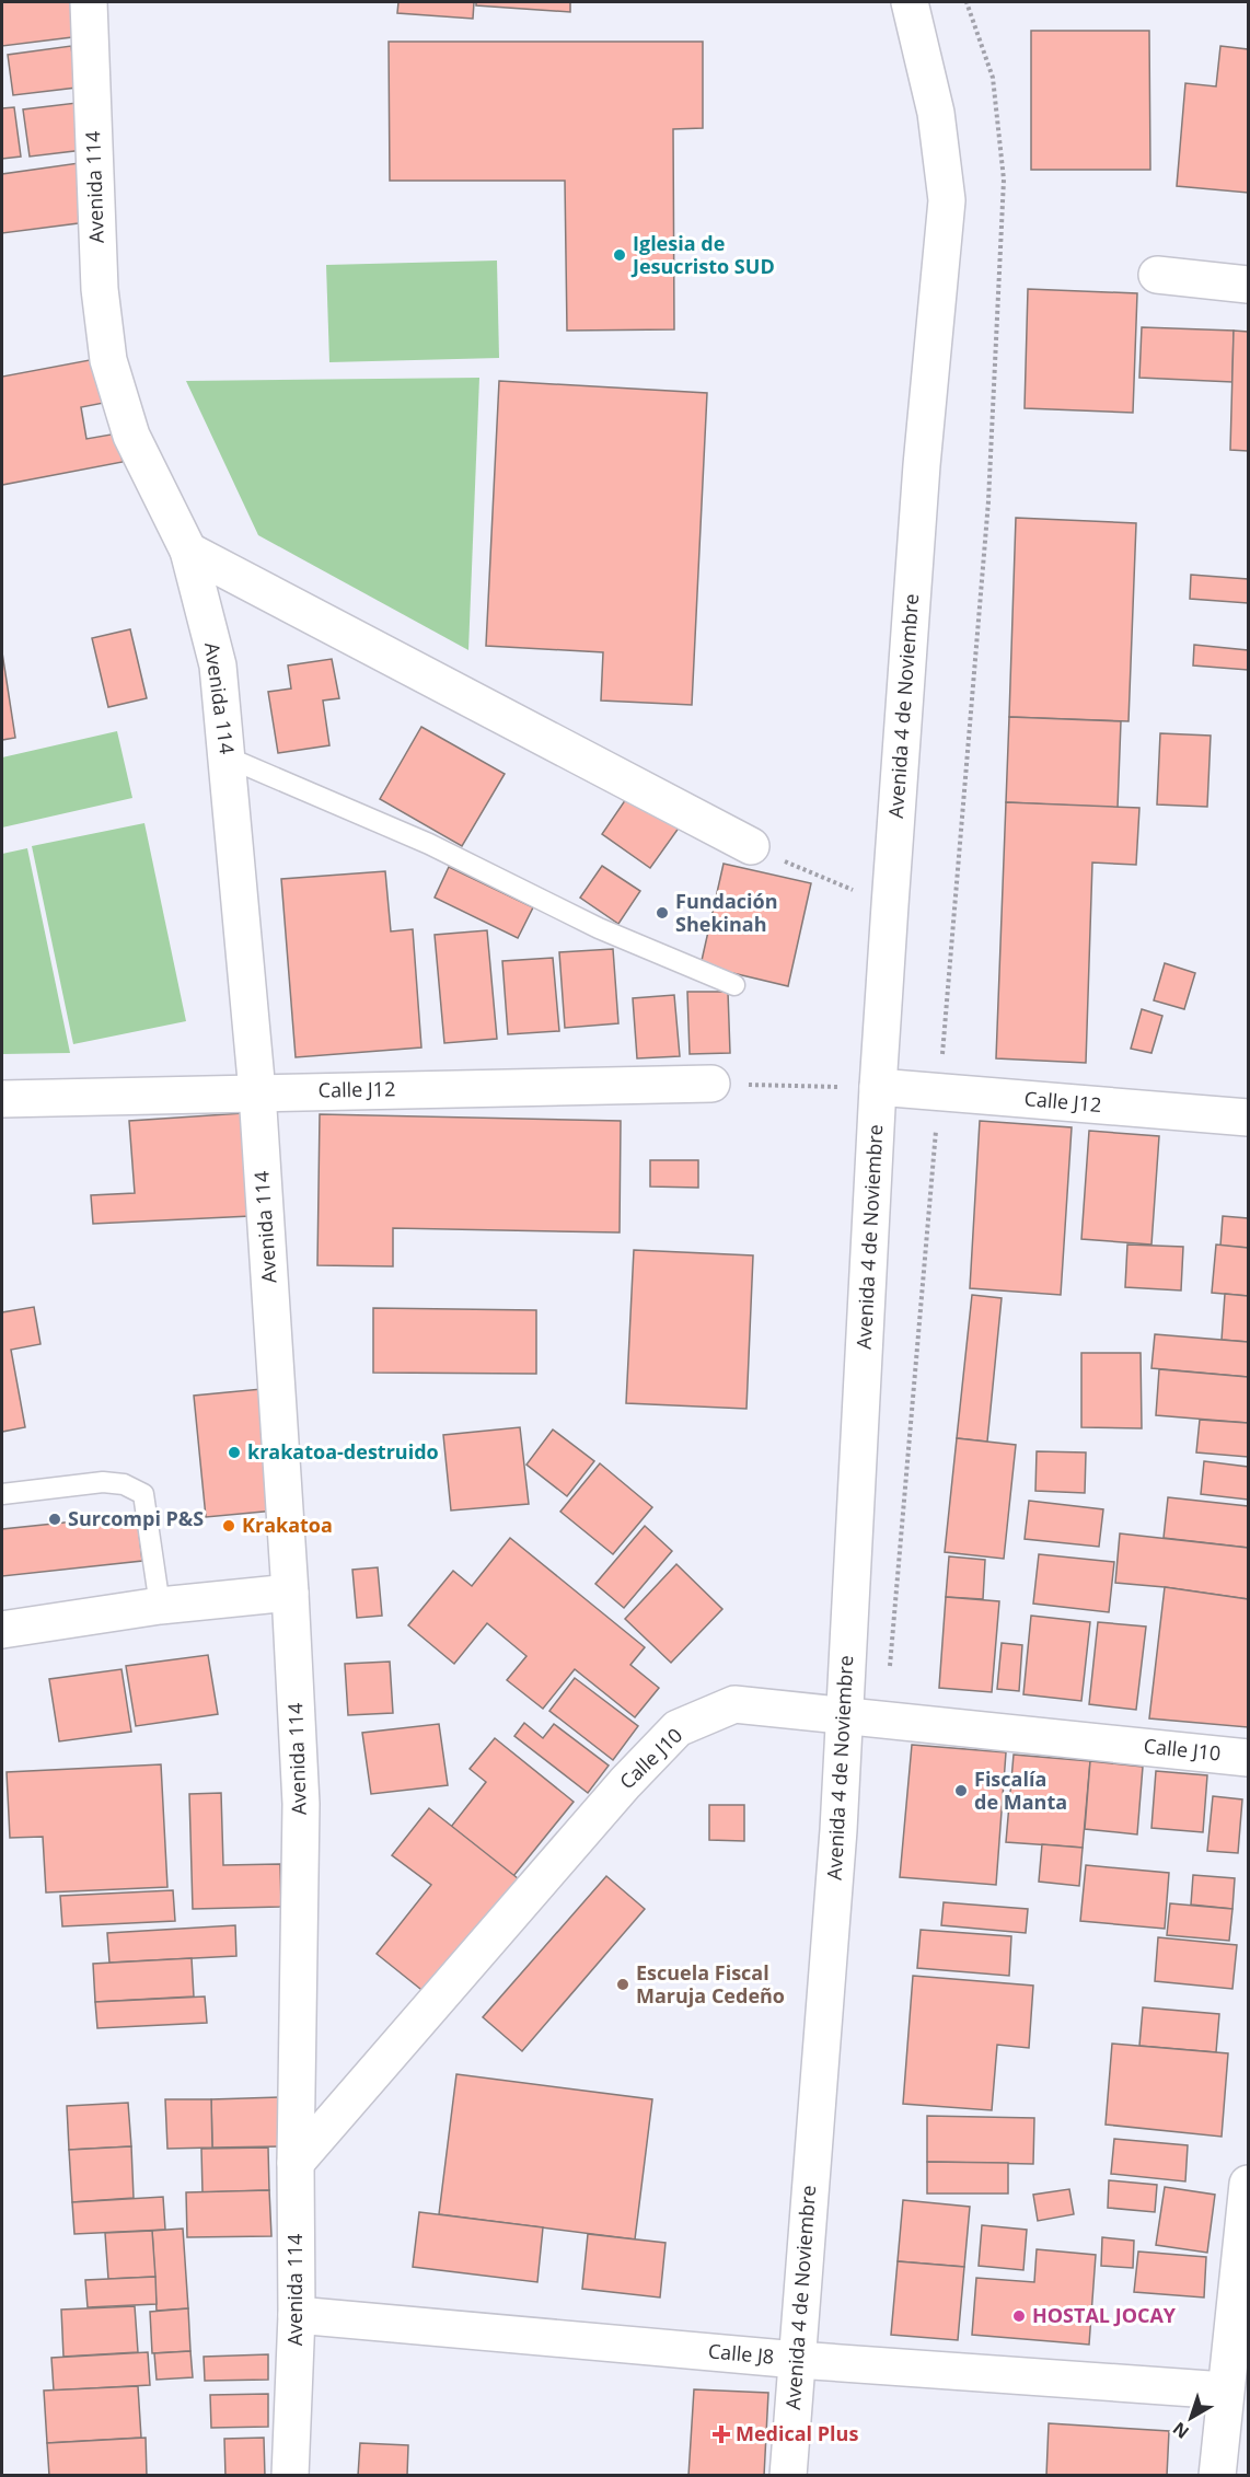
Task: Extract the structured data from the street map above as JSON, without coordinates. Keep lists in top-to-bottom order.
{
  "streets": {
    "street": [
      "Avenida 114",
      "Avenida 4 de Noviembre",
      "Calle J12",
      "Calle J10",
      "Calle J8"
    ]
  },
  "crossings": [
    ["Avenida 114", "Calle J12"],
    ["Avenida 114", "Calle J10"],
    ["Avenida 114", "Calle J8"],
    ["Avenida 4 de Noviembre", "Calle J12"],
    ["Avenida 4 de Noviembre", "Calle J10"],
    ["Avenida 4 de Noviembre", "Calle J8"]
  ],
  "places": {
    "other": [
      "Iglesia de Jesucristo SUD",
      "Fundación Shekinah",
      "krakatoa-destruido",
      "Surcompi P&S",
      "Krakatoa",
      "Fiscalía de Manta",
      "Escuela Fiscal Maruja Cedeño",
      "HOSTAL JOCAY"
    ],
    "health": ["Medical Plus"]
  },
  "north": "bottom left"
}
